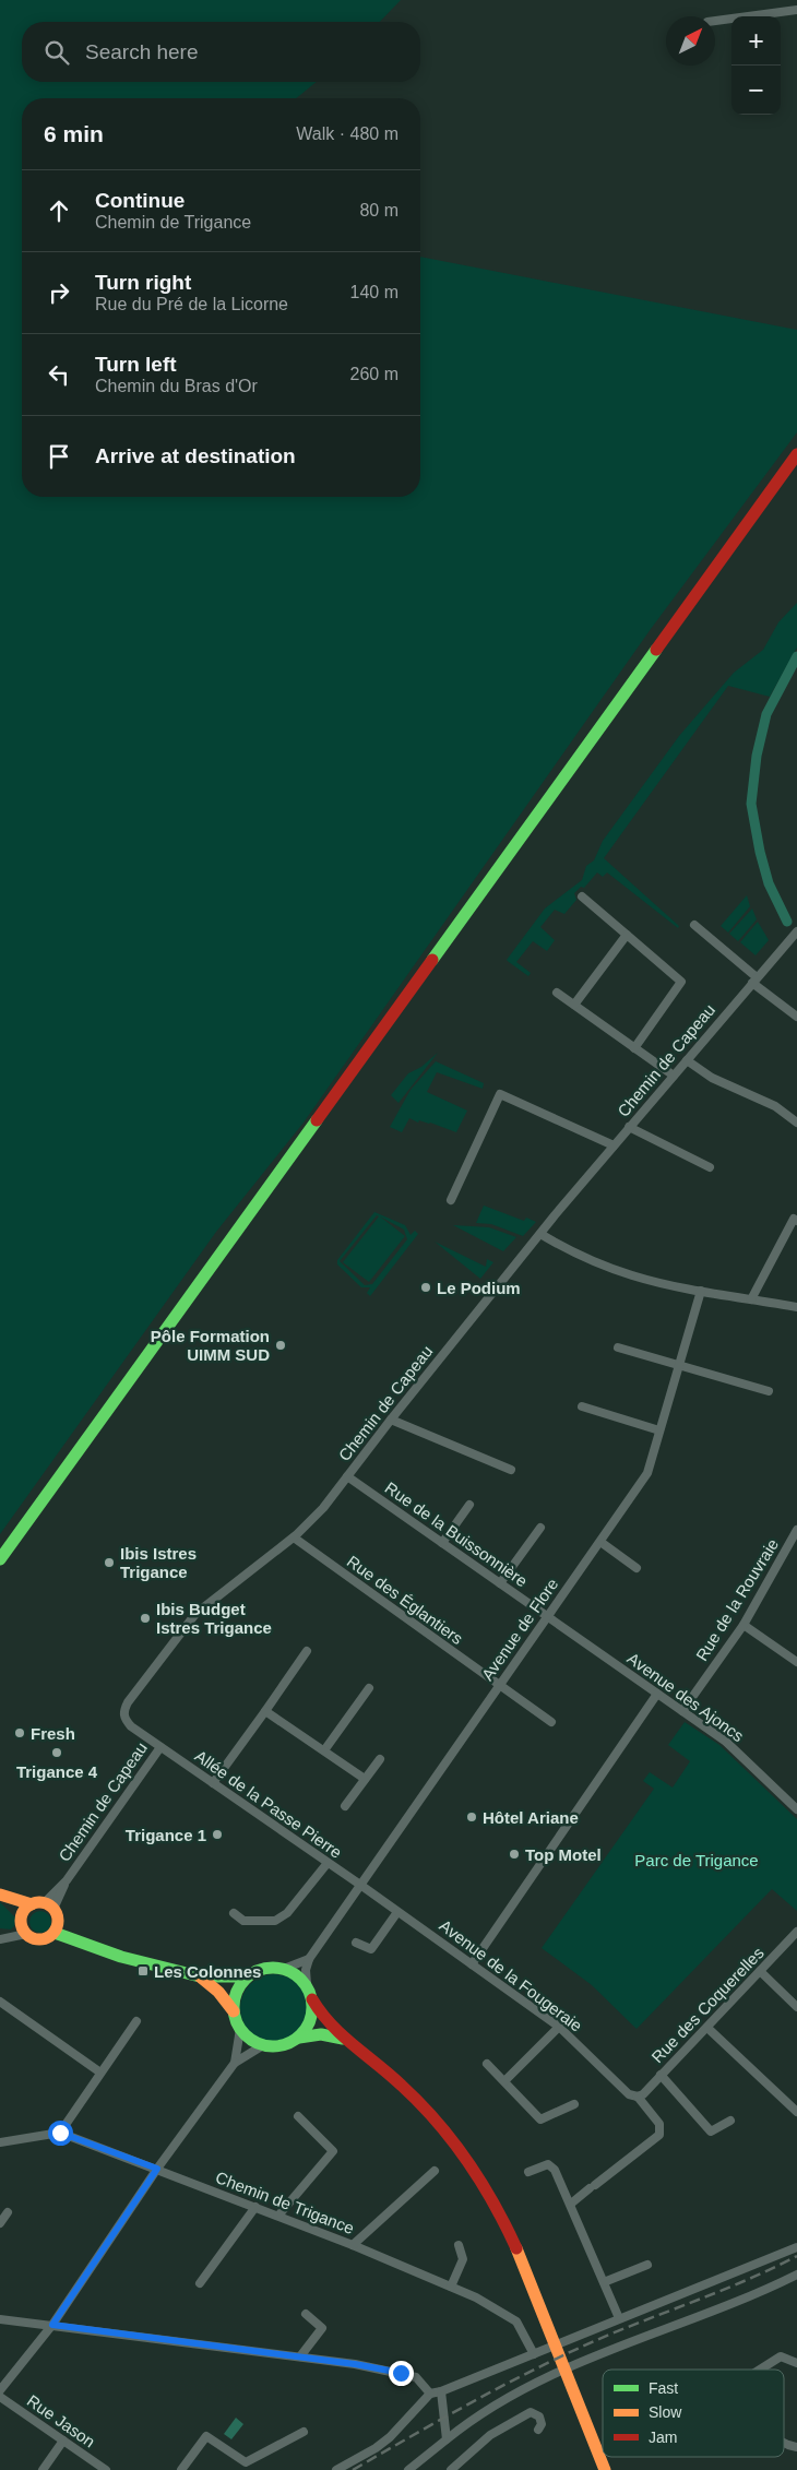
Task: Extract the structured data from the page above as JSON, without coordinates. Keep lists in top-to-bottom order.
{
  "streets": {
    "street": [
      "Chemin de Capeau",
      "Rue de la Buissonnière",
      "Rue des Églantiers",
      "Rue de la Rouvraie",
      "Avenue de Flore",
      "Avenue des Ajoncs",
      "Allée de la Passe Pierre",
      "Avenue de la Fougeraie",
      "Rue des Coquerelles",
      "Chemin de Trigance",
      "Rue Jason"
    ]
  },
  "crossings": [
    ["Chemin de Capeau", "Rue de la Buissonnière"],
    ["Chemin de Capeau", "Rue des Églantiers"],
    ["Chemin de Capeau", "Allée de la Passe Pierre"],
    ["Rue de la Buissonnière", "Avenue de Flore"],
    ["Rue de la Buissonnière", "Avenue des Ajoncs"],
    ["Rue des Églantiers", "Avenue de Flore"],
    ["Rue de la Rouvraie", "Avenue des Ajoncs"],
    ["Avenue de Flore", "Avenue des Ajoncs"],
    ["Avenue de Flore", "Allée de la Passe Pierre"],
    ["Avenue de Flore", "Avenue de la Fougeraie"],
    ["Allée de la Passe Pierre", "Avenue de la Fougeraie"],
    ["Avenue de la Fougeraie", "Rue des Coquerelles"]
  ],
  "parks": ["Parc de Trigance"],
  "places": {
    "other": [
      "Le Podium",
      "Pôle Formation UIMM SUD",
      "Ibis Istres Trigance",
      "Ibis Budget Istres Trigance",
      "Fresh",
      "Trigance 4",
      "Hôtel Ariane",
      "Trigance 1",
      "Top Motel"
    ],
    "transit": ["Les Colonnes"]
  },
  "legend": ["Fast", "Slow", "Jam"],
  "north": "top right",
  "page": {
    "map_buttons": ["+", "−"],
    "search": "Search here",
    "heading": ["6 min", "Walk · 480 m"],
    "list": [
      ["Continue", "Chemin de Trigance", "80 m"],
      ["Turn right", "Rue du Pré de la Licorne", "140 m"],
      ["Turn left", "Chemin du Bras d'Or", "260 m"],
      "Arrive at destination"
    ]
  }
}
